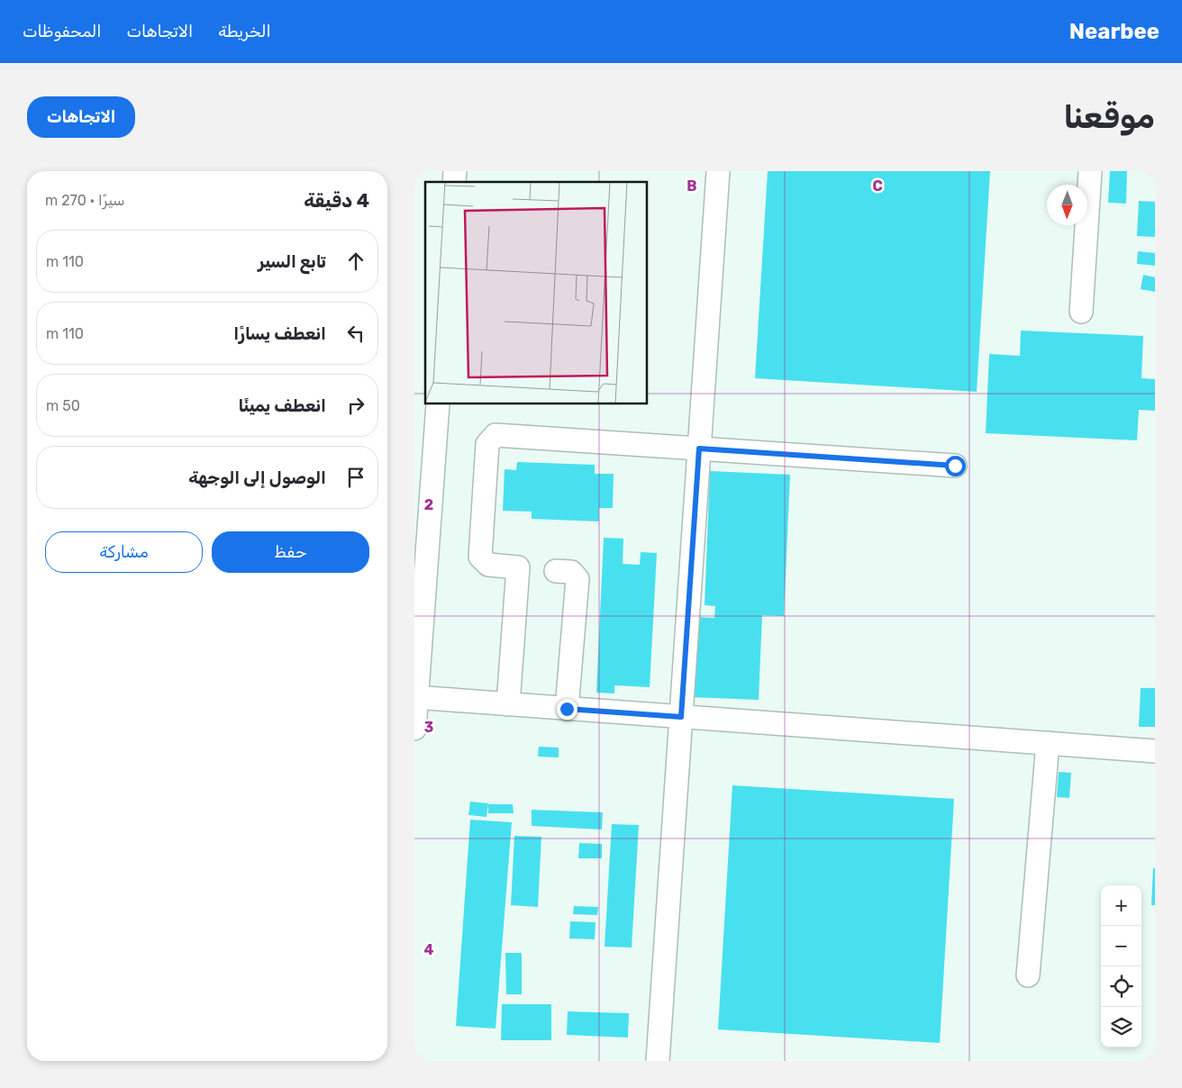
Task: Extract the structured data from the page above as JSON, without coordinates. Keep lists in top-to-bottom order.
{
  "north": "bottom",
  "page": {
    "header": "Nearbee",
    "nav": ["الخريطة", "الاتجاهات", "المحفوظات"],
    "buttons": [
      "الاتجاهات",
      ["حفظ", "مشاركة"]
    ],
    "title": "موقعنا",
    "heading": ["4 دقيقة", "سيرًا · 270 m"],
    "list": [
      ["تابع السير", "110 m"],
      ["انعطف يسارًا", "110 m"],
      ["انعطف يمينًا", "50 m"],
      "الوصول إلى الوجهة"
    ],
    "map_buttons": ["+", "−"]
  },
  "grid": {
    "columns": ["B", "C"],
    "rows": ["2", "3", "4"]
  }
}
